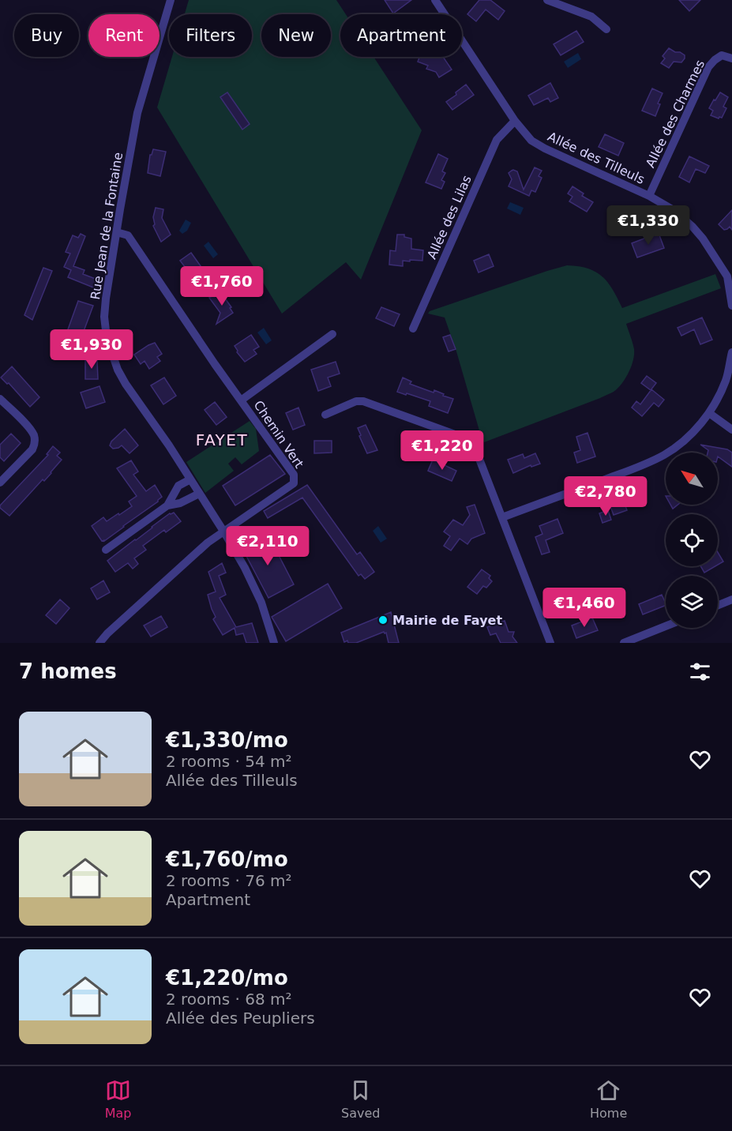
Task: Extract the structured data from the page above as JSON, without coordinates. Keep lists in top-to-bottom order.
{
  "streets": {
    "street": [
      "Allée des Charmes",
      "Allée des Tilleuls",
      "Allée des Lilas",
      "Rue Jean de la Fontaine",
      "Chemin Vert"
    ]
  },
  "crossings": [
    ["Allée des Charmes", "Allée des Tilleuls"],
    ["Allée des Tilleuls", "Allée des Lilas"],
    ["Rue Jean de la Fontaine", "Chemin Vert"]
  ],
  "districts": ["FAYET"],
  "places": ["Mairie de Fayet"],
  "north": "top left",
  "page": {
    "chip": [
      "Buy",
      "Rent",
      "Filters",
      "New",
      "Apartment"
    ],
    "price": [
      "€1,330",
      "€1,760",
      "€1,930",
      "€1,220",
      "€2,780",
      "€2,110",
      "€1,460"
    ],
    "heading": "7 homes",
    "list": [
      {
        "name": "€1,330/mo",
        "note": "2 rooms · 54 m² · Allée des Tilleuls"
      },
      {
        "name": "€1,760/mo",
        "note": "2 rooms · 76 m² · Apartment"
      },
      {
        "name": "€1,220/mo",
        "note": "2 rooms · 68 m² · Allée des Peupliers"
      }
    ],
    "tabs": ["Map", "Saved", "Home"]
  }
}
